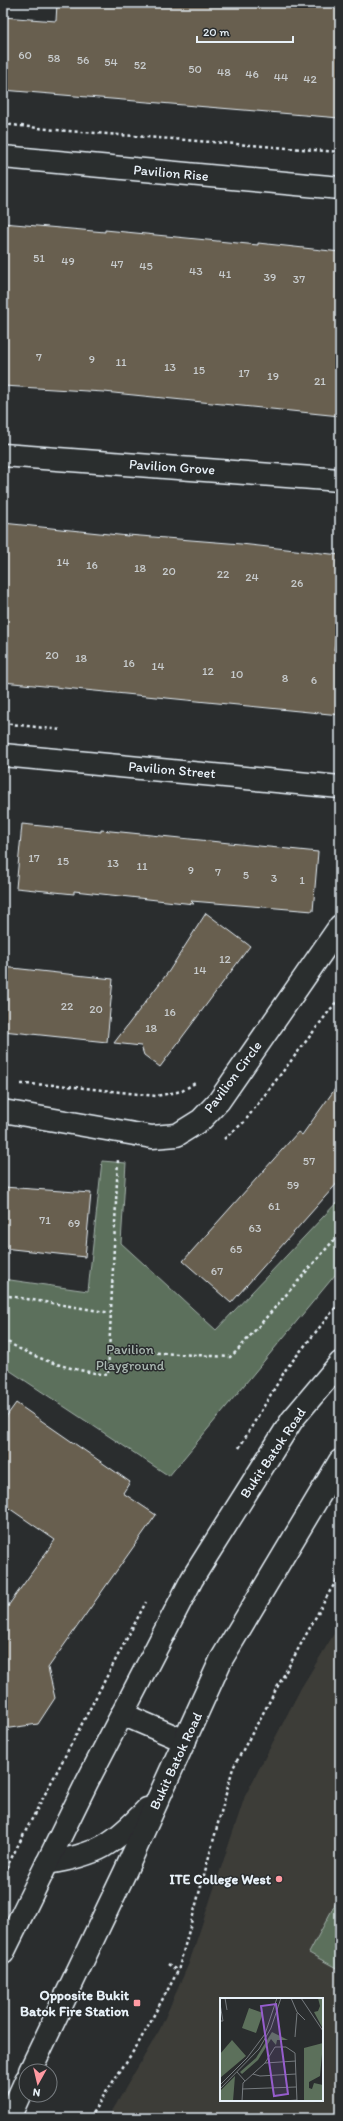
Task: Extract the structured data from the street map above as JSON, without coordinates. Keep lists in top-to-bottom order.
{
  "streets": {
    "main road": [
      "Pavilion Rise",
      "Pavilion Grove",
      "Pavilion Street",
      "Pavilion Circle",
      "Bukit Batok Road"
    ]
  },
  "parks": ["Pavilion Playground"],
  "places": {
    "other": ["ITE College West"],
    "transit": ["Opposite Bukit Batok Fire Station"]
  },
  "house_numbers": [
    "60",
    "58",
    "56",
    "54",
    "52",
    "50",
    "48",
    "46",
    "44",
    "42",
    "51",
    "49",
    "47",
    "45",
    "43",
    "41",
    "39",
    "37",
    "7",
    "9",
    "11",
    "13",
    "15",
    "17",
    "19",
    "21",
    "14",
    "16",
    "18",
    "20",
    "22",
    "24",
    "26",
    "20",
    "18",
    "16",
    "14",
    "12",
    "10",
    "8",
    "6",
    "17",
    "15",
    "13",
    "11",
    "9",
    "7",
    "5",
    "3",
    "1",
    "12",
    "14",
    "22",
    "20",
    "16",
    "18",
    "57",
    "59",
    "61",
    "71",
    "69",
    "63",
    "65",
    "67"
  ],
  "scale_bar": "20 m",
  "north": "bottom"
}
